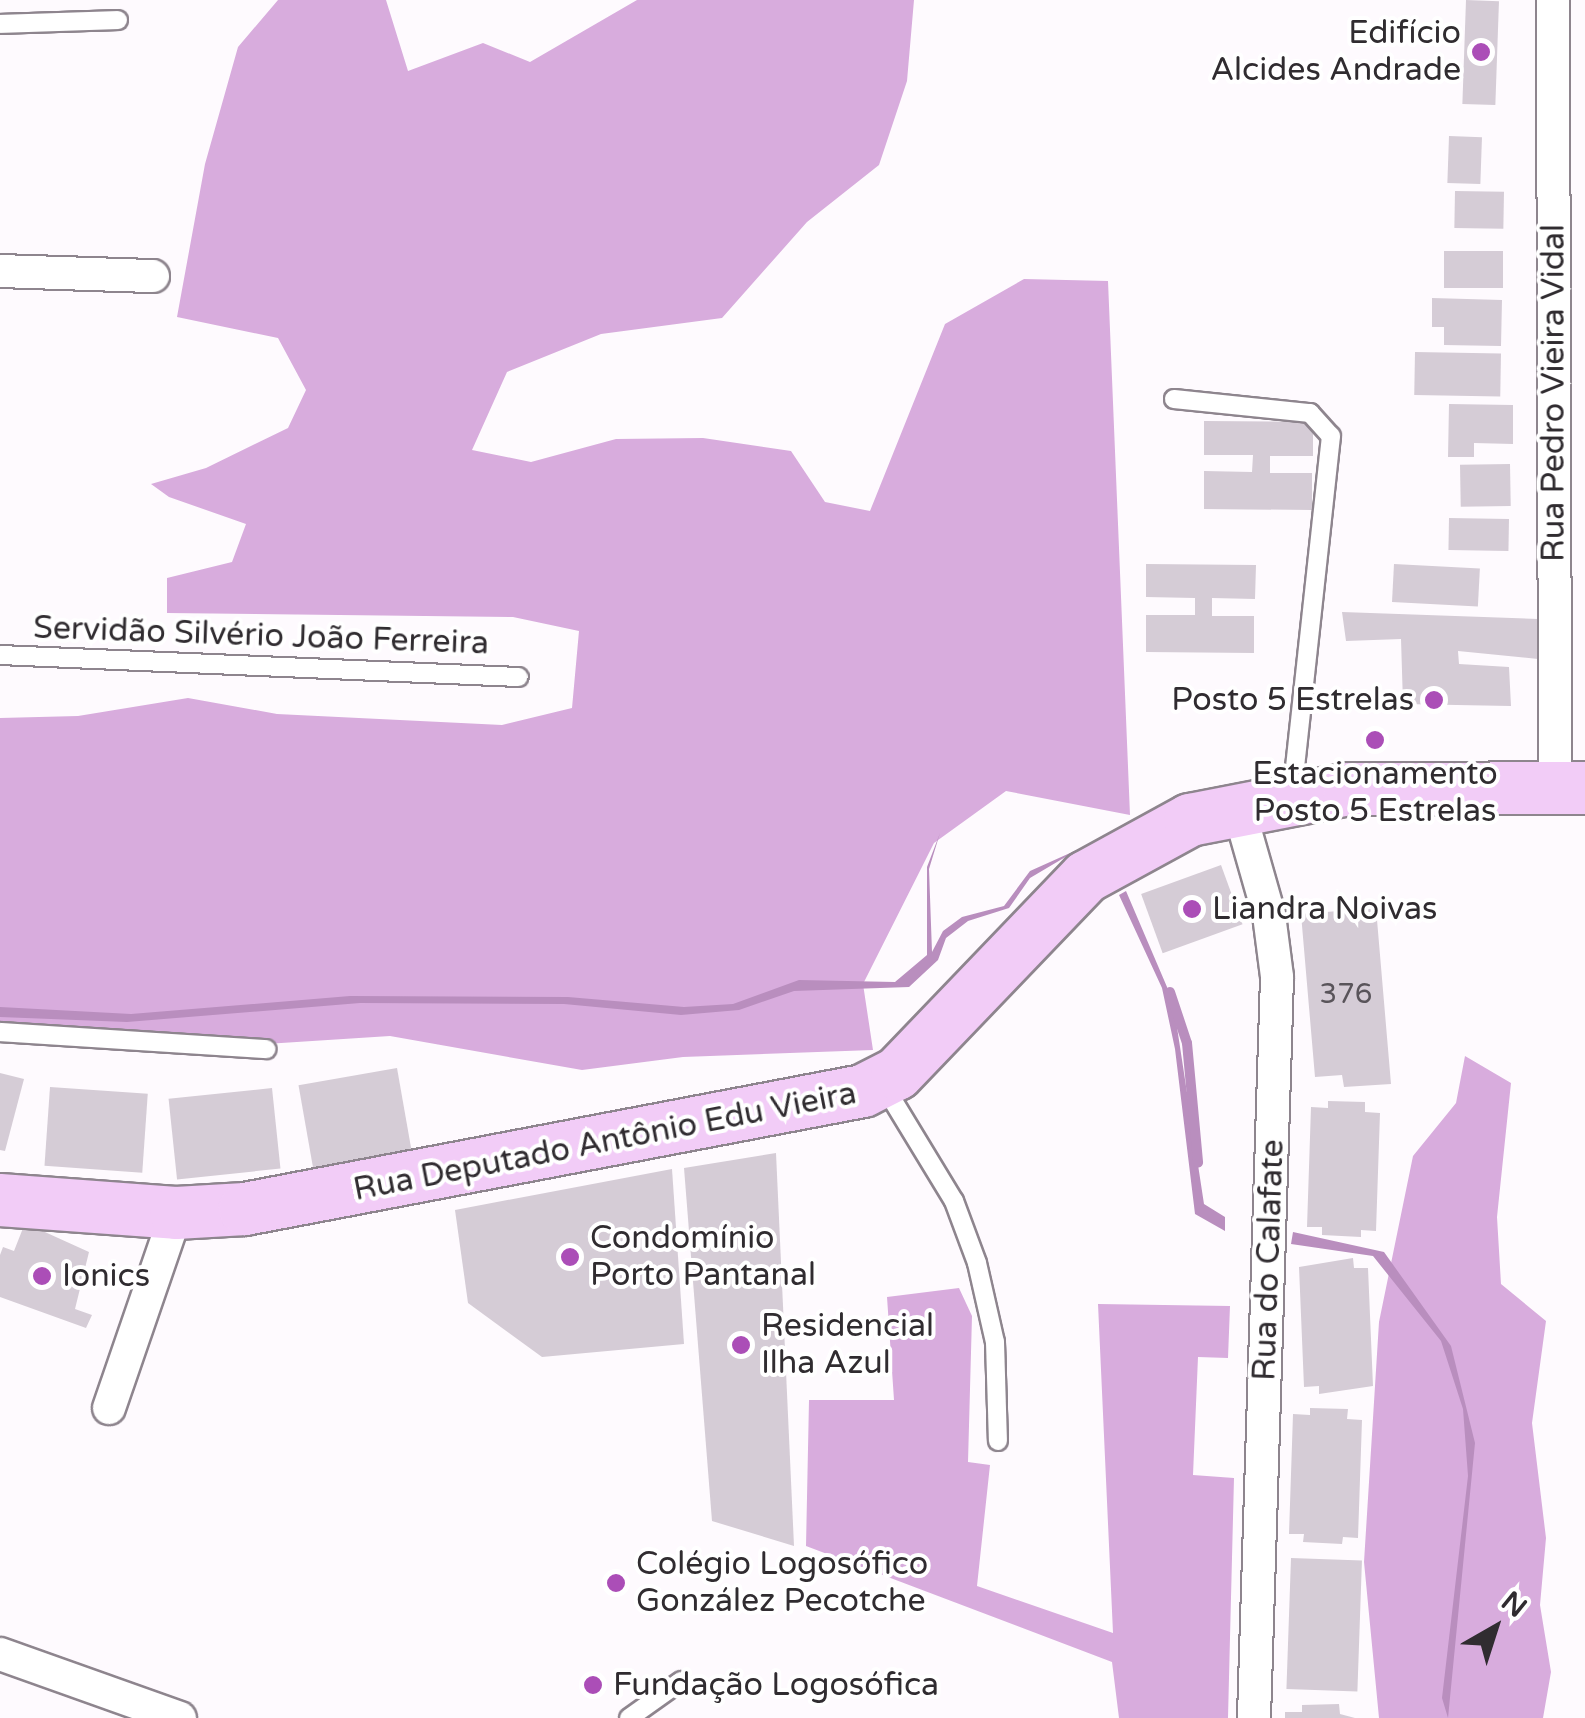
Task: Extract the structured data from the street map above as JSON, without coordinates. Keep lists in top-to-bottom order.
{
  "streets": {
    "main road": ["Rua Deputado Antônio Edu Vieira"],
    "street": ["Rua Pedro Vieira Vidal", "Rua do Calafate"],
    "lane": ["Servidão Silvério João Ferreira"]
  },
  "crossings": [
    ["Rua Pedro Vieira Vidal", "Rua Deputado Antônio Edu Vieira"],
    ["Rua Deputado Antônio Edu Vieira", "Rua do Calafate"]
  ],
  "places": [
    "Edifício Alcides Andrade",
    "Posto 5 Estrelas",
    "Estacionamento Posto 5 Estrelas",
    "Liandra Noivas",
    "Condomínio Porto Pantanal",
    "Ionics",
    "Residencial Ilha Azul",
    "Colégio Logosófico González Pecotche",
    "Fundação Logosófica"
  ],
  "house_numbers": ["376"],
  "north": "top right"
}
